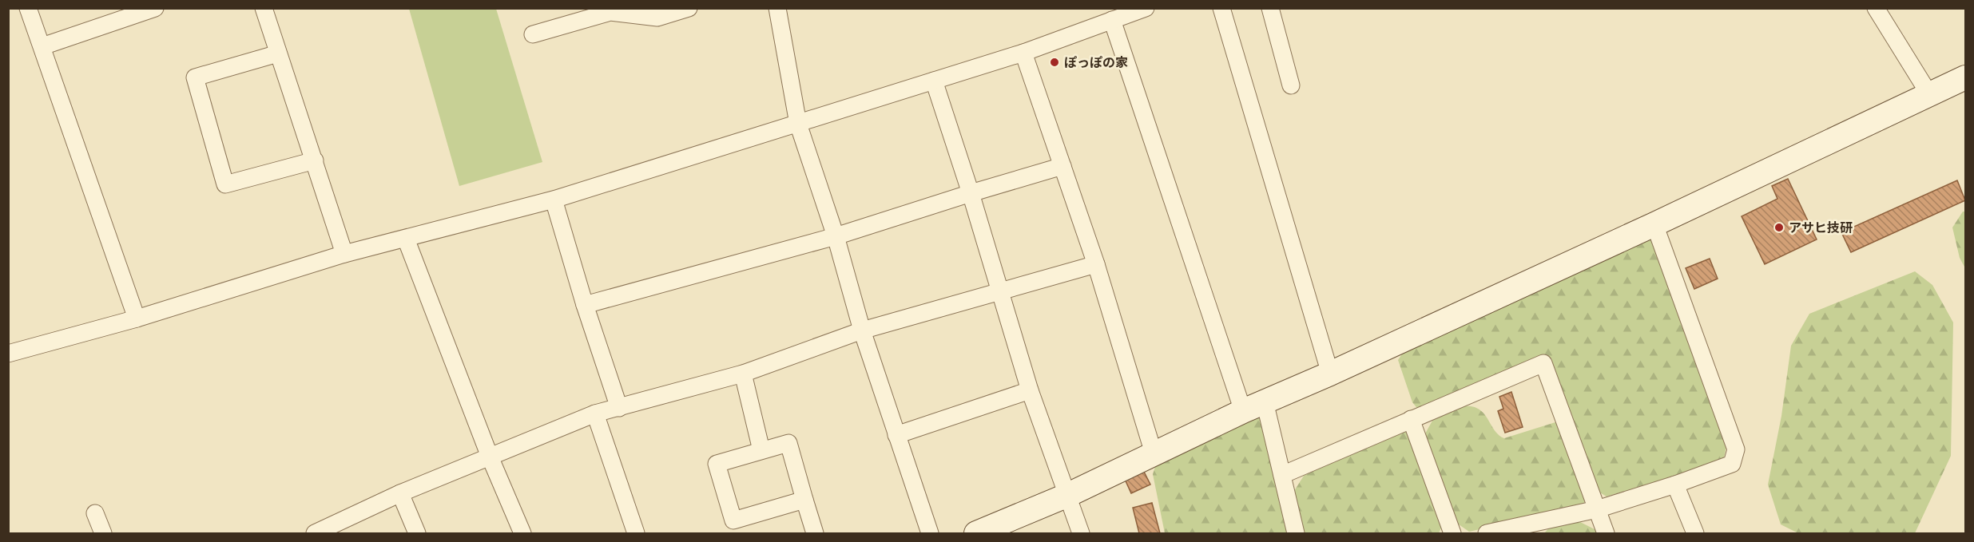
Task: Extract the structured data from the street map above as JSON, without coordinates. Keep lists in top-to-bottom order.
{
  "places": ["ぽっぽの家", "アサヒ技研"]
}
